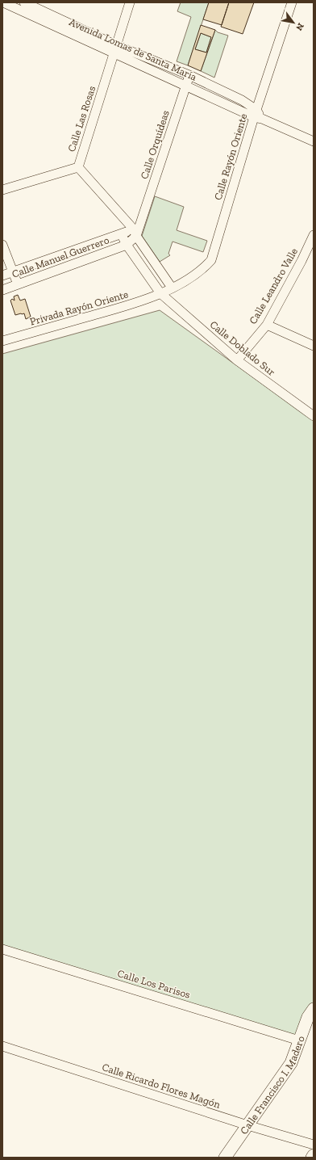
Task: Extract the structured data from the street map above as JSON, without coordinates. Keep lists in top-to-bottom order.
{
  "streets": {
    "street": [
      "Avenida Lomas de Santa María",
      "Calle Las Rosas",
      "Calle Orquídeas",
      "Calle Rayón Oriente",
      "Calle Manuel Guerrero",
      "Calle Leandro Valle",
      "Privada Rayón Oriente",
      "Calle Doblado Sur",
      "Calle Los Parisos",
      "Calle Francisco I. Madero",
      "Calle Ricardo Flores Magón"
    ]
  },
  "crossings": [
    ["Avenida Lomas de Santa María", "Calle Las Rosas"],
    ["Avenida Lomas de Santa María", "Calle Orquídeas"],
    ["Avenida Lomas de Santa María", "Calle Rayón Oriente"],
    ["Calle Orquídeas", "Calle Manuel Guerrero"],
    ["Calle Rayón Oriente", "Calle Manuel Guerrero"],
    ["Calle Rayón Oriente", "Privada Rayón Oriente"],
    ["Calle Rayón Oriente", "Calle Doblado Sur"],
    ["Calle Manuel Guerrero", "Privada Rayón Oriente"],
    ["Calle Manuel Guerrero", "Calle Doblado Sur"],
    ["Calle Leandro Valle", "Calle Doblado Sur"],
    ["Privada Rayón Oriente", "Calle Doblado Sur"],
    ["Calle Los Parisos", "Calle Francisco I. Madero"],
    ["Calle Francisco I. Madero", "Calle Ricardo Flores Magón"]
  ],
  "north": "bottom right"
}
